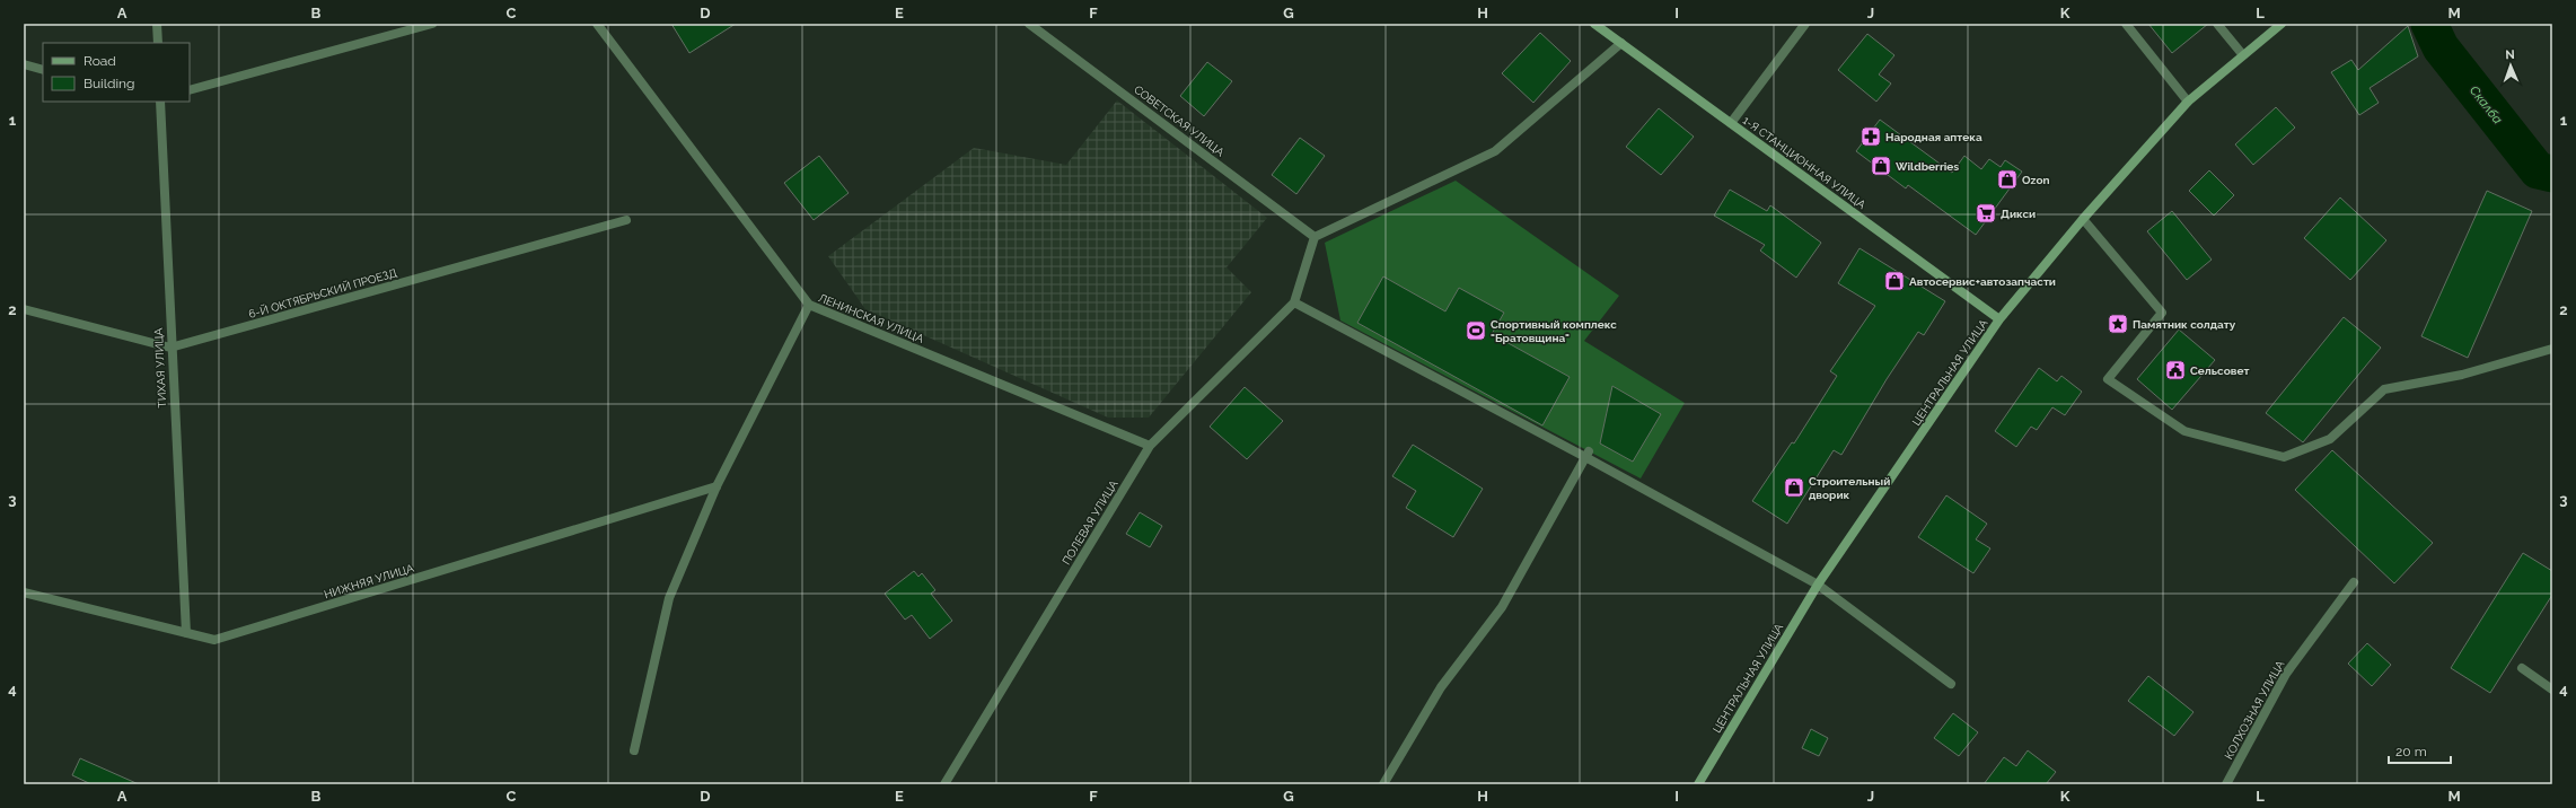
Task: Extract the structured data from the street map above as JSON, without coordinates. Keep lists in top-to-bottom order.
{
  "streets": {
    "main road": ["1-Я СТАНЦИОННАЯ УЛИЦА", "ЦЕНТРАЛЬНАЯ УЛИЦА"],
    "street": [
      "СОВЕТСКАЯ УЛИЦА",
      "6-Й ОКТЯБРЬСКИЙ ПРОЕЗД",
      "ЛЕНИНСКАЯ УЛИЦА",
      "ТИХАЯ УЛИЦА",
      "ПОЛЕВАЯ УЛИЦА",
      "НИЖНЯЯ УЛИЦА",
      "КОЛХОЗНАЯ УЛИЦА"
    ]
  },
  "crossings": [
    ["1-Я СТАНЦИОННАЯ УЛИЦА", "ЦЕНТРАЛЬНАЯ УЛИЦА"],
    ["6-Й ОКТЯБРЬСКИЙ ПРОЕЗД", "ТИХАЯ УЛИЦА"],
    ["ЛЕНИНСКАЯ УЛИЦА", "ПОЛЕВАЯ УЛИЦА"],
    ["ТИХАЯ УЛИЦА", "НИЖНЯЯ УЛИЦА"]
  ],
  "water": ["Скалба"],
  "places": {
    "pharmacy": ["Народная аптека"],
    "shop": [
      "Wildberries",
      "Ozon",
      "Автосервис+автозапчасти",
      "Строительный дворик"
    ],
    "supermarket": ["Дикси"],
    "place": ["Памятник солдату"],
    "sports": ["Спортивный комплекс \"Братовщина\""],
    "public building": ["Сельсовет"]
  },
  "legend": ["Road", "Building"],
  "scale_bar": "20 m",
  "north": "top",
  "grid": {
    "columns": [
      "A",
      "B",
      "C",
      "D",
      "E",
      "F",
      "G",
      "H",
      "I",
      "J",
      "K",
      "L",
      "M"
    ],
    "rows": [
      "1",
      "2",
      "3",
      "4"
    ]
  }
}
